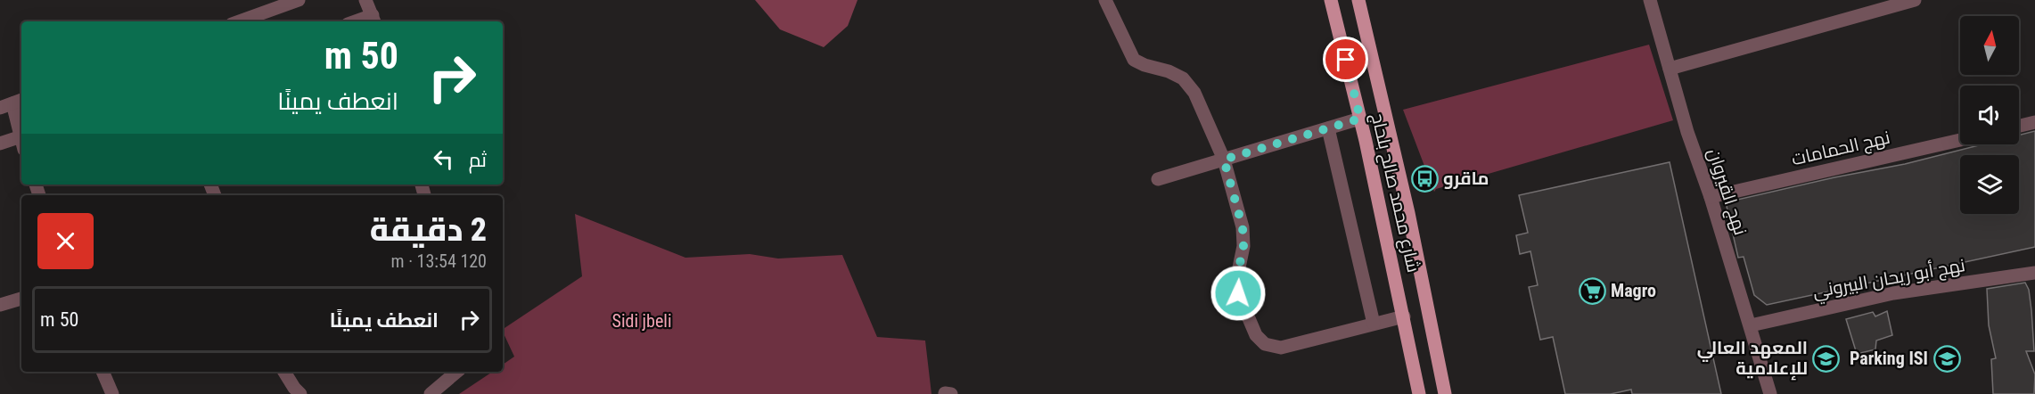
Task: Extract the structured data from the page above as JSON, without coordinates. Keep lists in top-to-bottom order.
{
  "streets": {
    "main road": ["شارع محمد صالح بلحاج"],
    "street": ["نهج الحمامات", "نهج القيروان", "نهج أبو ريحان البيروني"]
  },
  "crossings": [
    ["نهج الحمامات", "نهج القيروان"],
    ["نهج القيروان", "نهج أبو ريحان البيروني"]
  ],
  "parks": ["Sidi jbeli"],
  "places": {
    "bus stop": ["ماقرو"],
    "supermarket": ["Magro"],
    "school or university": ["المعهد العالي للإعلامية", "Parking ISI"]
  },
  "north": "top",
  "page": {
    "turn": ["50 m", "انعطف يمينًا"],
    "then": "ثم",
    "heading": ["2 دقيقة", "120 m · 13:54"],
    "list": [
      {
        "name": "انعطف يمينًا",
        "value": "50 m"
      }
    ]
  }
}
